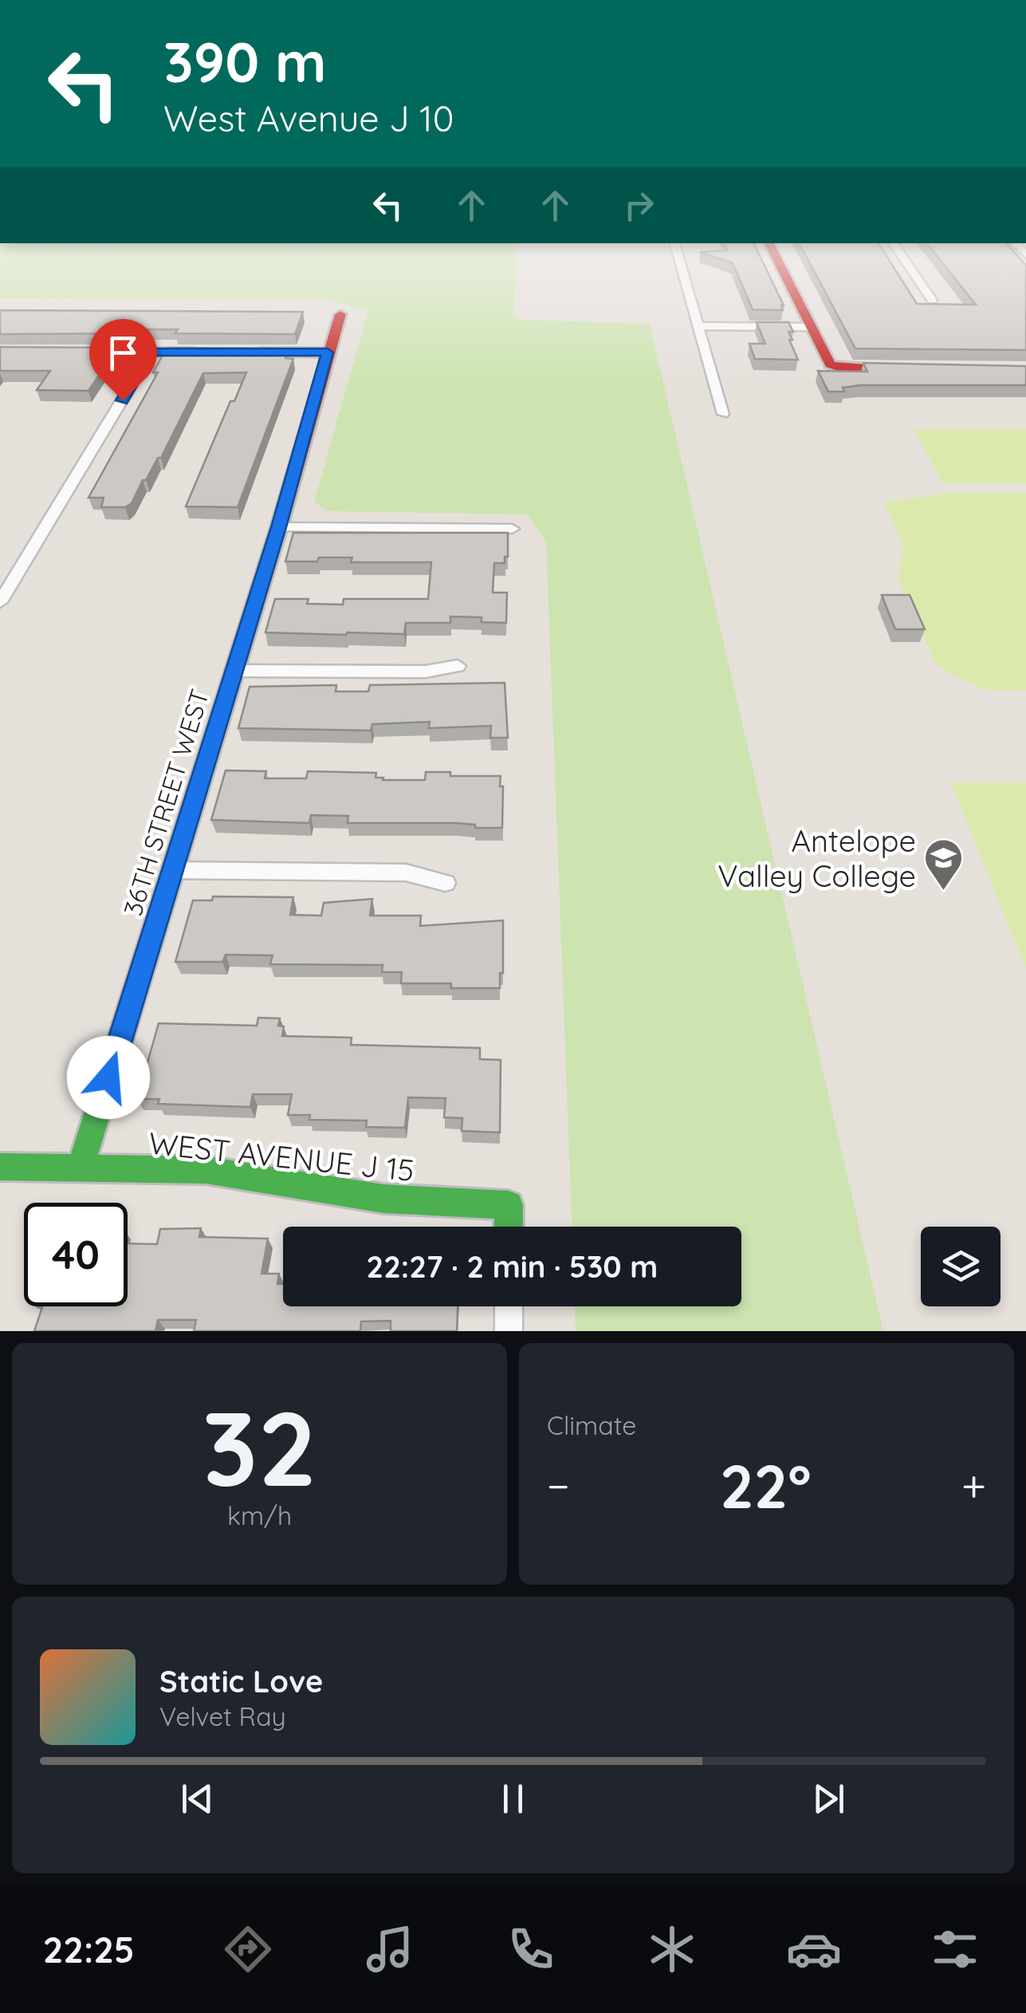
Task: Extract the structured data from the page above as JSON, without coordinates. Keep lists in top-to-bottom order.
{
  "streets": {
    "street": ["36TH STREET WEST", "WEST AVENUE J 15"]
  },
  "crossings": [
    ["36TH STREET WEST", "WEST AVENUE J 15"]
  ],
  "places": {
    "school or university": ["Antelope Valley College"]
  },
  "page": {
    "turn": ["390 m", "West Avenue J 10"],
    "limit": "40",
    "trip": "22:27 · 2 min · 530 m",
    "tile": [
      ["32", "km/h"],
      "Climate"
    ],
    "heat": ["−", "22°", "+"],
    "song": ["Static Love", "Velvet Ray"],
    "tabs": "22:25"
  }
}
